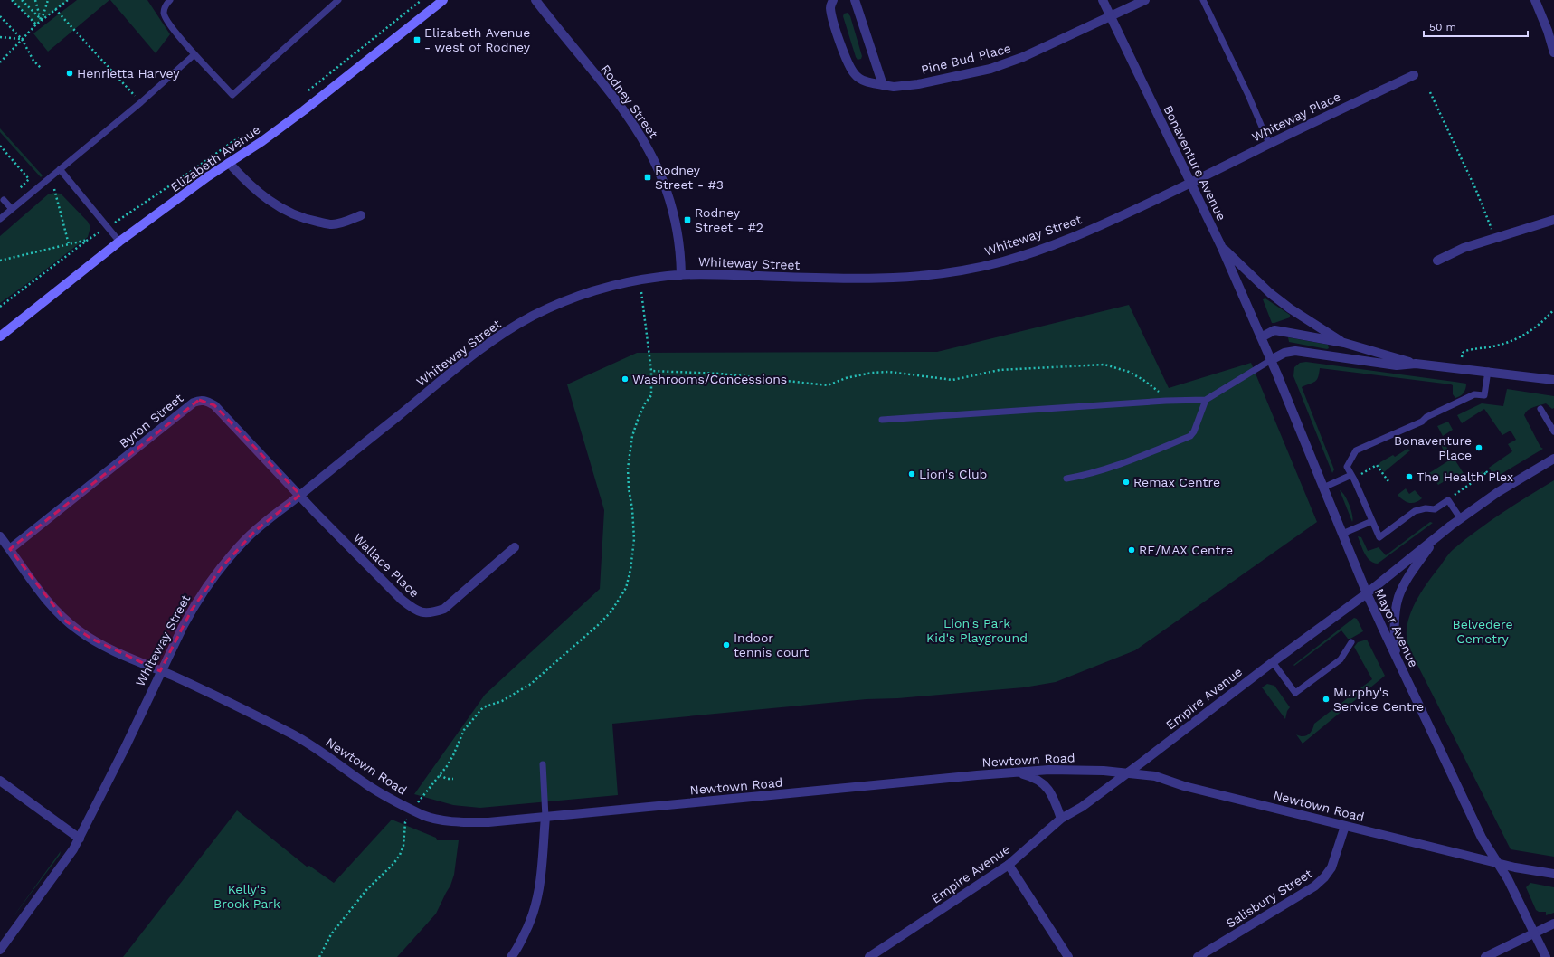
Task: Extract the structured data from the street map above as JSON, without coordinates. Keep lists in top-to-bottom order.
{
  "streets": {
    "main road": ["Elizabeth Avenue"],
    "street": [
      "Pine Bud Place",
      "Rodney Street",
      "Whiteway Place",
      "Bonaventure Avenue",
      "Whiteway Street",
      "Byron Street",
      "Wallace Place",
      "Mayor Avenue",
      "Empire Avenue",
      "Newtown Road",
      "Salisbury Street"
    ]
  },
  "crossings": [
    ["Pine Bud Place", "Bonaventure Avenue"],
    ["Rodney Street", "Whiteway Street"],
    ["Whiteway Place", "Bonaventure Avenue"],
    ["Whiteway Place", "Whiteway Street"],
    ["Bonaventure Avenue", "Whiteway Street"],
    ["Bonaventure Avenue", "Mayor Avenue"],
    ["Whiteway Street", "Byron Street"],
    ["Whiteway Street", "Wallace Place"],
    ["Whiteway Street", "Newtown Road"],
    ["Byron Street", "Wallace Place"],
    ["Byron Street", "Newtown Road"],
    ["Mayor Avenue", "Empire Avenue"],
    ["Mayor Avenue", "Newtown Road"],
    ["Empire Avenue", "Newtown Road"],
    ["Newtown Road", "Salisbury Street"]
  ],
  "parks": ["Lion's Park Kid's Playground", "Belvedere Cemetry", "Kelly's Brook Park"],
  "places": {
    "transit": ["Elizabeth Avenue - west of Rodney", "Rodney Street - #3", "Rodney Street - #2"],
    "other": [
      "Henrietta Harvey",
      "Washrooms/Concessions",
      "Bonaventure Place",
      "Lion's Club",
      "The Health Plex",
      "Remax Centre",
      "RE/MAX Centre",
      "Indoor tennis court",
      "Murphy's Service Centre"
    ]
  },
  "scale_bar": "50 m"
}
